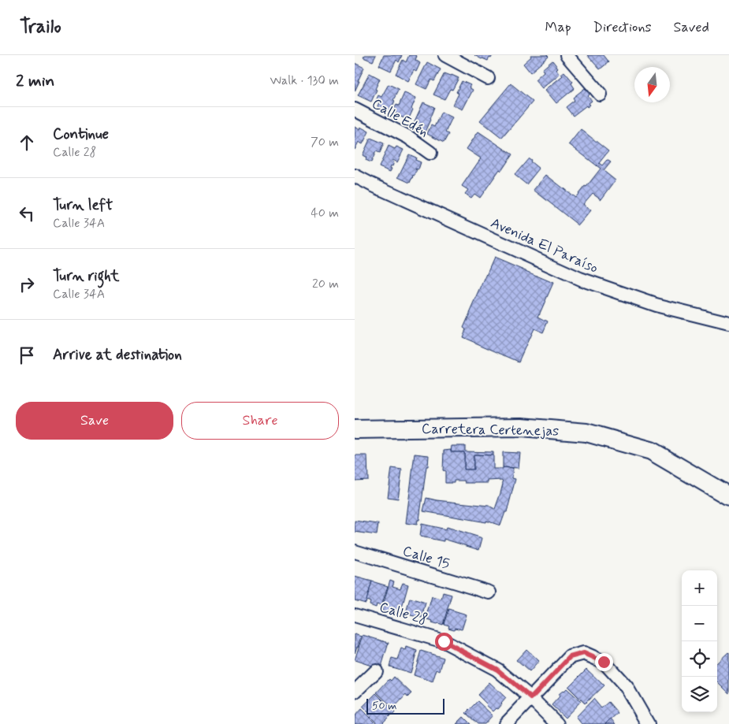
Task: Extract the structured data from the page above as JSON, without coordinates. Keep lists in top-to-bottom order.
{
  "streets": {
    "main road": ["Carretera Certenejas"],
    "street": [
      "Calle Edén",
      "Avenida El Paraíso",
      "Calle 15",
      "Calle 28"
    ]
  },
  "scale_bar": "50 m",
  "north": "bottom",
  "page": {
    "header": "Trailo",
    "nav": ["Map", "Directions", "Saved"],
    "heading": ["2 min", "Walk · 130 m"],
    "list": [
      ["Continue", "Calle 28", "70 m"],
      ["Turn left", "Calle 34A", "40 m"],
      ["Turn right", "Calle 34A", "20 m"],
      "Arrive at destination"
    ],
    "buttons": ["Save", "Share"],
    "map_buttons": ["+", "−"],
    "scale": "50 m"
  }
}
